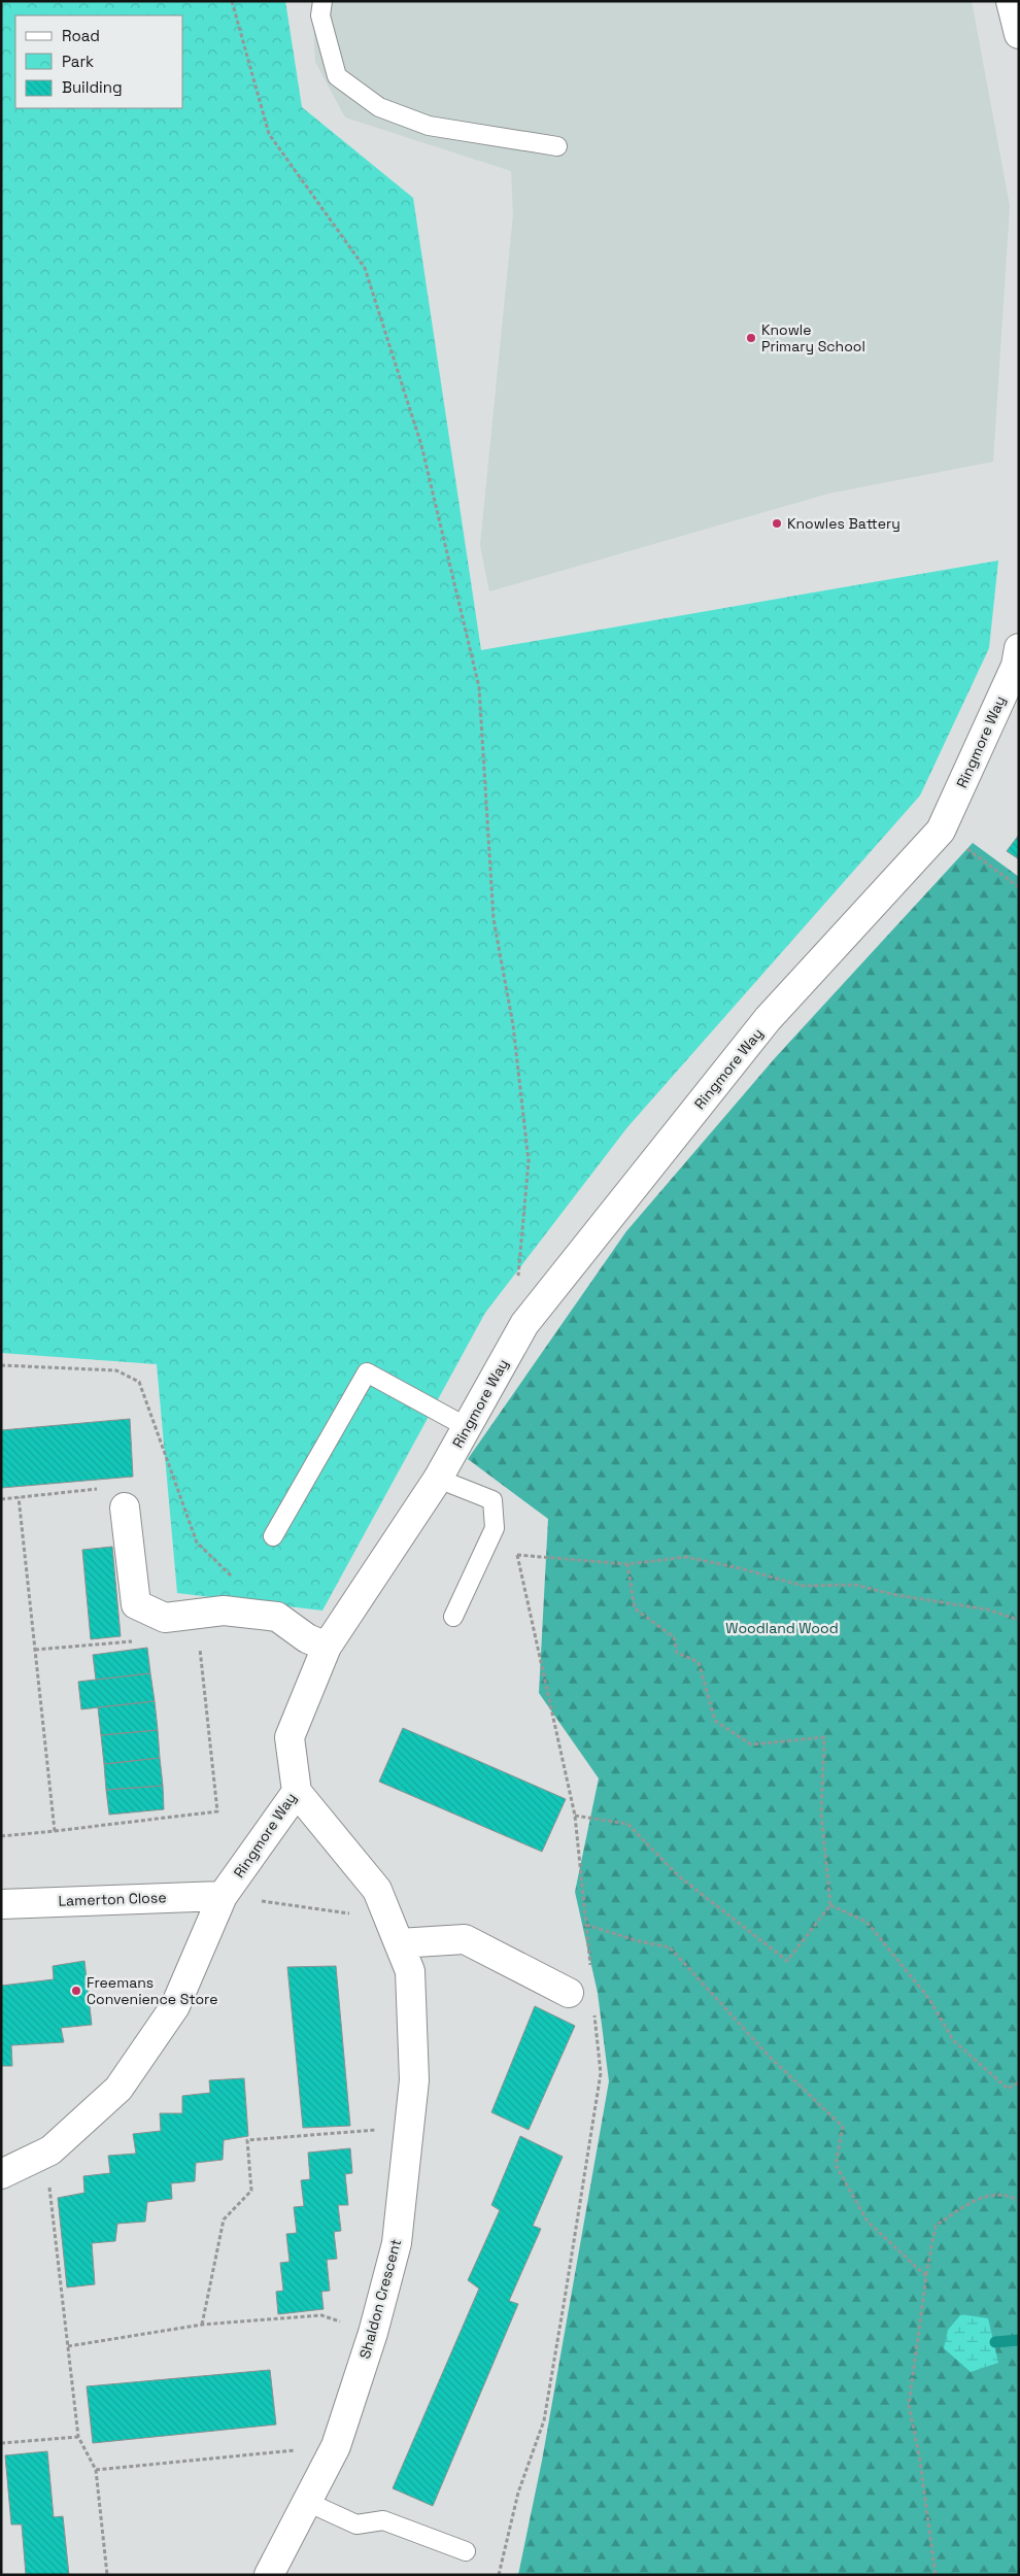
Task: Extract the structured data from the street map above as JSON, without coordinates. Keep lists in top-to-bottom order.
{
  "streets": {
    "street": ["Ringmore Way", "Lamerton Close", "Shaldon Crescent"]
  },
  "crossings": [
    ["Ringmore Way", "Lamerton Close"],
    ["Ringmore Way", "Shaldon Crescent"]
  ],
  "parks": ["Woodland Wood"],
  "places": ["Knowle Primary School", "Knowles Battery", "Freemans Convenience Store"],
  "legend": ["Road", "Park", "Building"]
}
